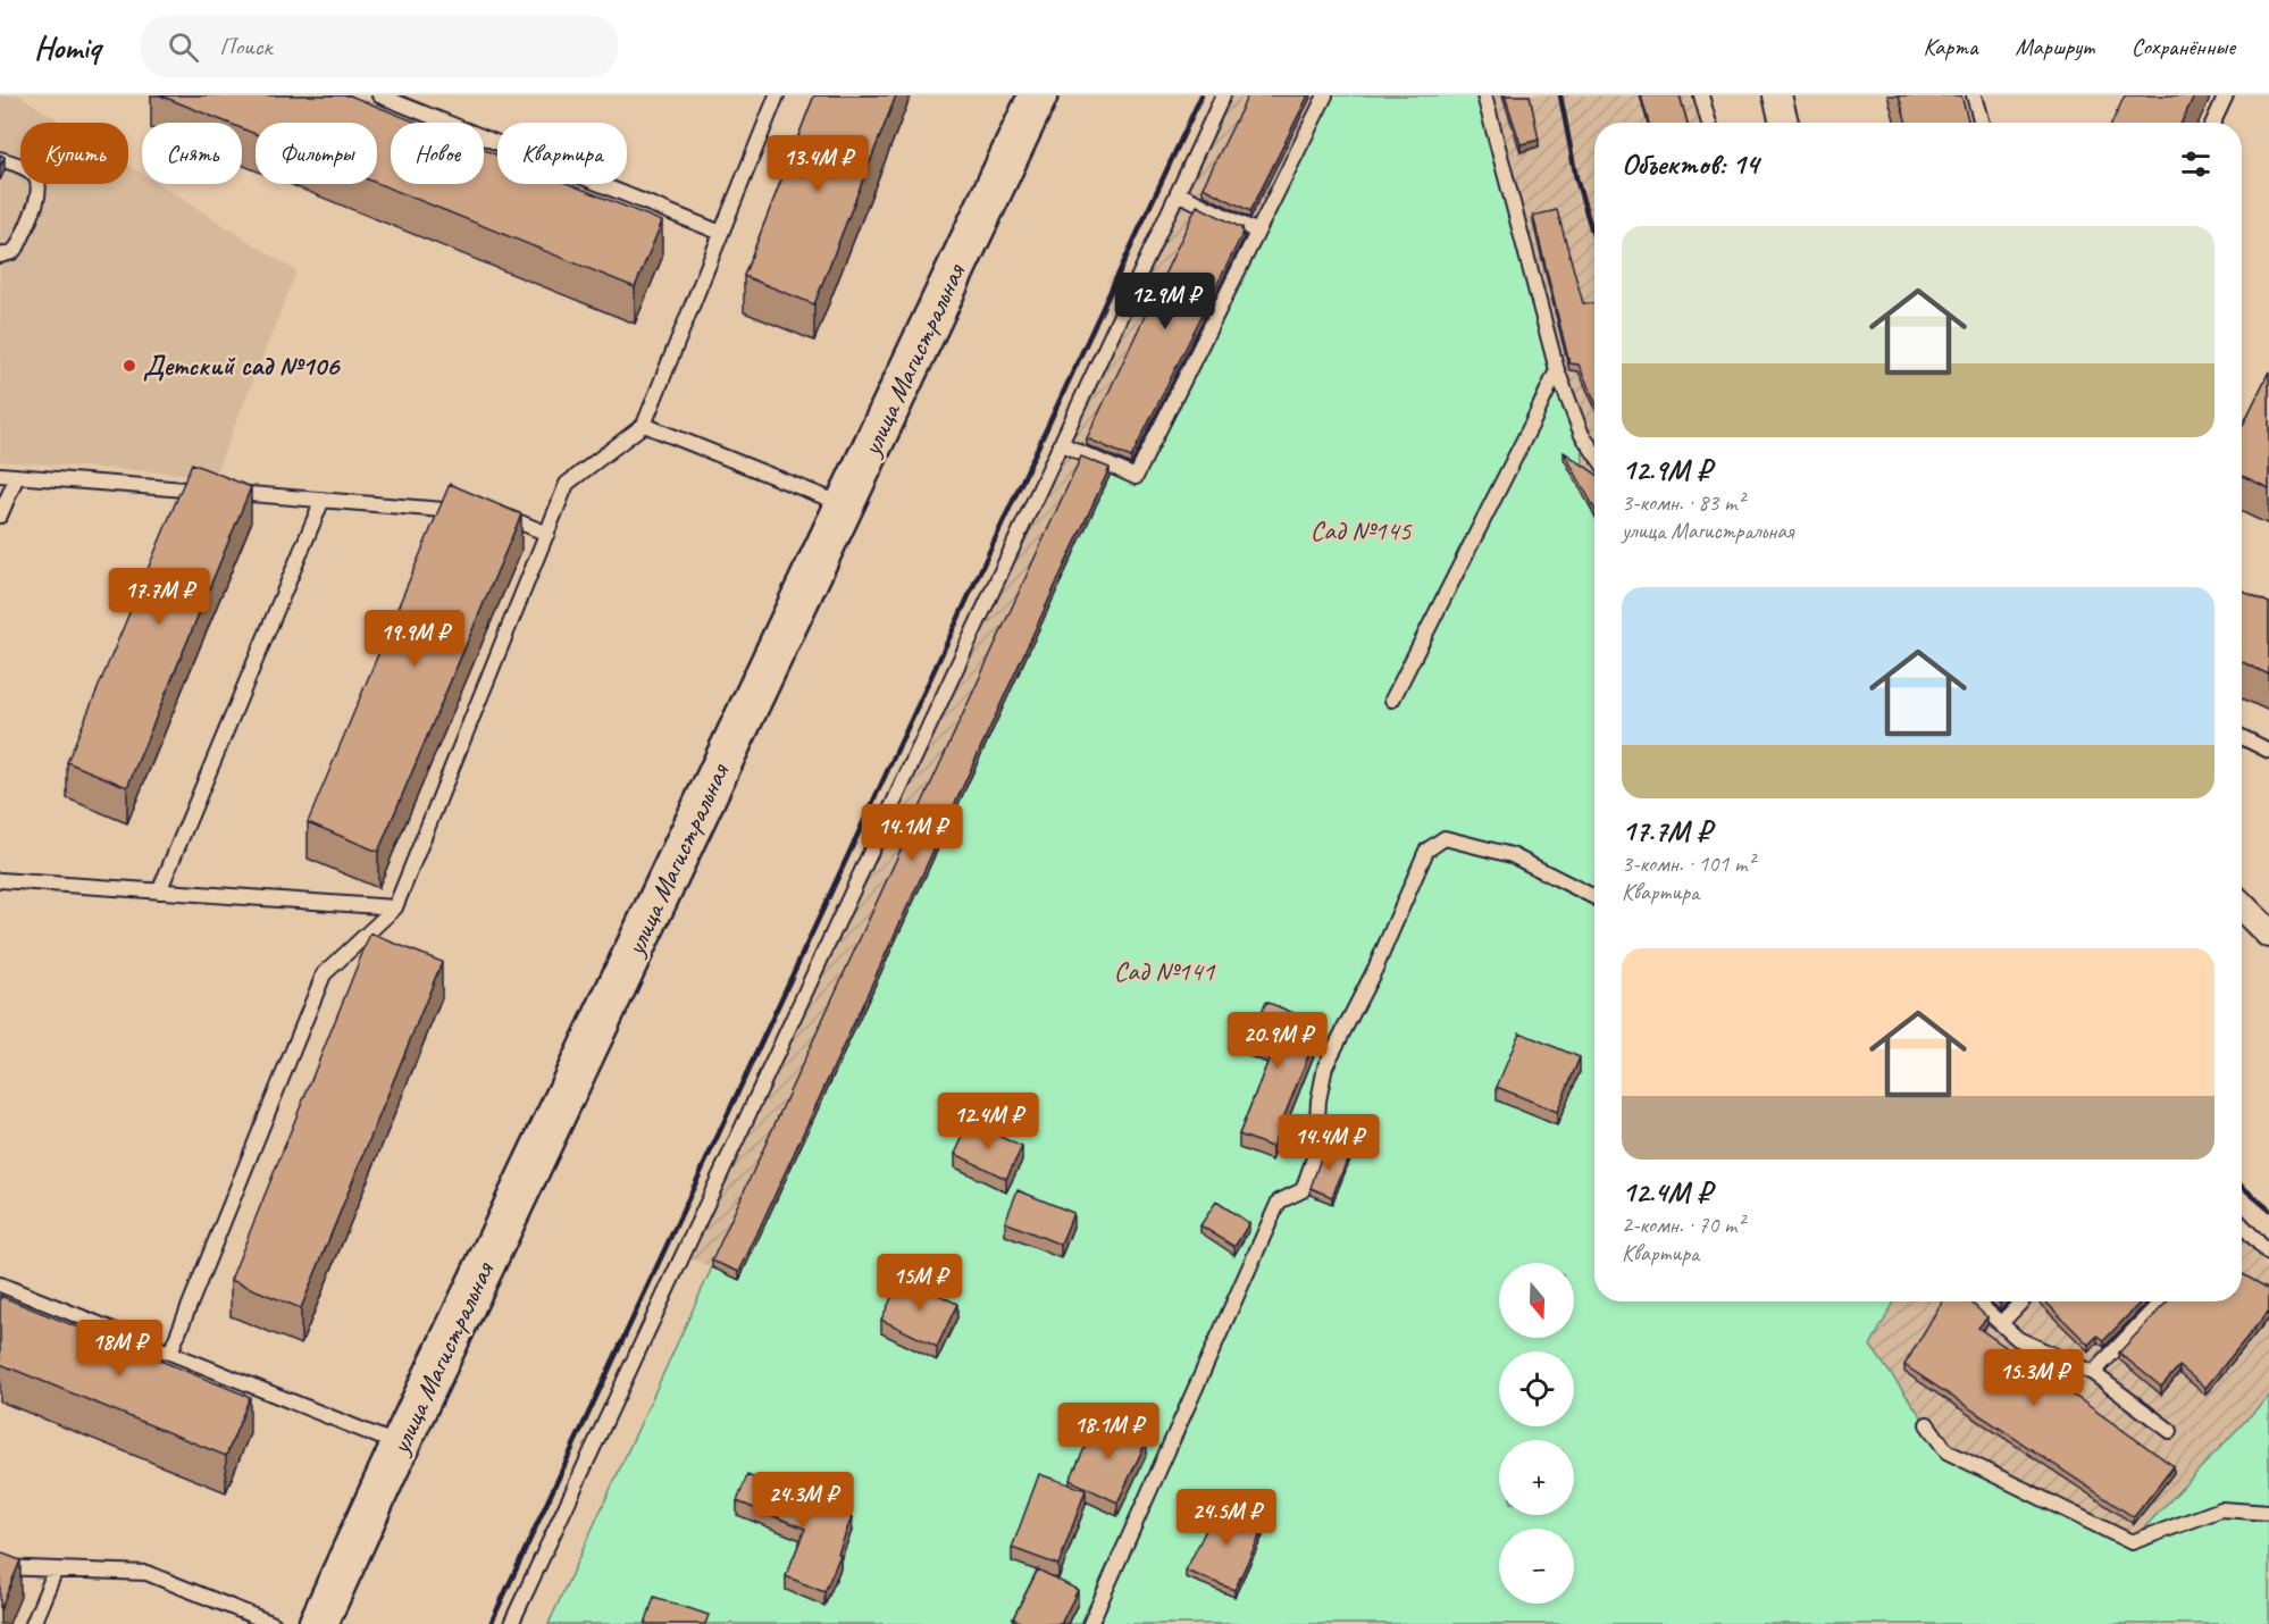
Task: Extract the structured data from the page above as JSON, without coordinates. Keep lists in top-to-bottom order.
{
  "streets": {
    "main road": ["улица Магистральная"]
  },
  "parks": ["Сад №145", "Сад №141"],
  "places": ["Детский сад №106"],
  "north": "bottom",
  "page": {
    "header": "Homiq",
    "search": "Поиск",
    "nav": ["Карта", "Маршрут", "Сохранённые"],
    "chip": [
      "Купить",
      "Снять",
      "Фильтры",
      "Новое",
      "Квартира"
    ],
    "heading": "Объектов: 14",
    "price": [
      "13.4M ₽",
      "12.9M ₽",
      "17.7M ₽",
      "19.9M ₽",
      "14.1M ₽",
      "20.9M ₽",
      "12.4M ₽",
      "14.4M ₽",
      "15M ₽",
      "18M ₽",
      "15.3M ₽",
      "18.1M ₽",
      "24.3M ₽",
      "24.5M ₽"
    ],
    "list": [
      {
        "name": "12.9M ₽",
        "note": "3-комн. · 83 m² · улица Магистральная"
      },
      {
        "name": "17.7M ₽",
        "note": "3-комн. · 101 m² · Квартира"
      },
      {
        "name": "12.4M ₽",
        "note": "2-комн. · 70 m² · Квартира"
      }
    ],
    "map_buttons": ["+", "−"]
  }
}
